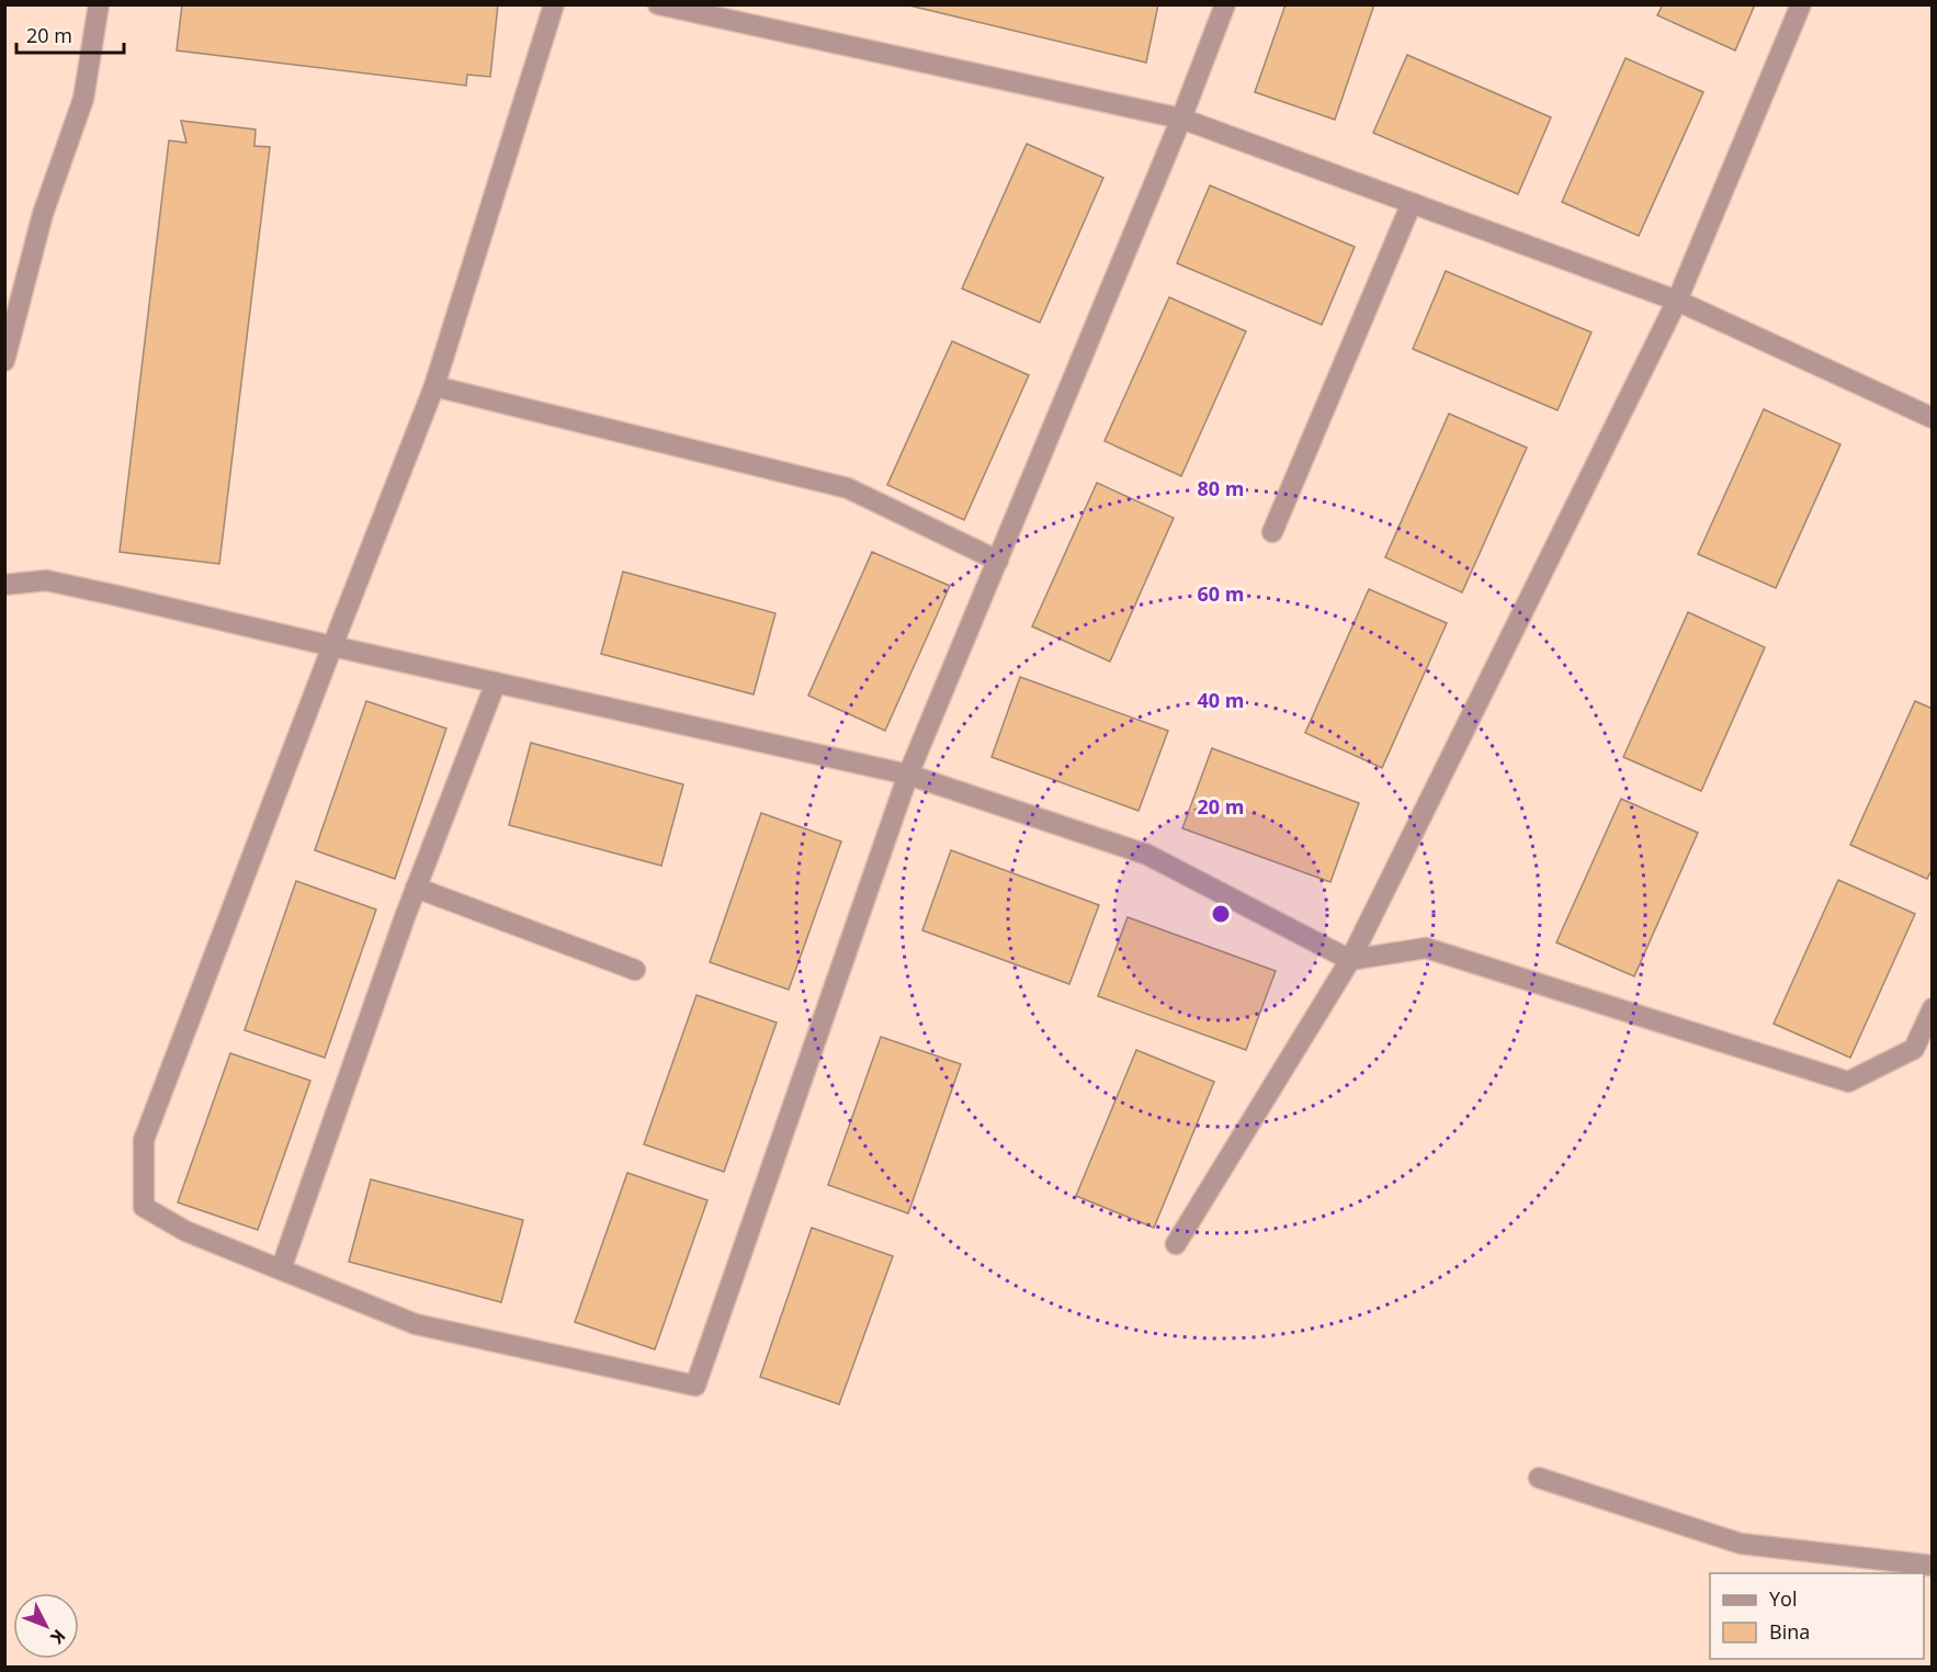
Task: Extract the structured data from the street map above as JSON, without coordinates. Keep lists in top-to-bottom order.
{
  "legend": ["Yol", "Bina"],
  "scale_bar": "20 m",
  "north": "bottom right",
  "rings": [
    "80 m",
    "60 m",
    "40 m",
    "20 m"
  ]
}
